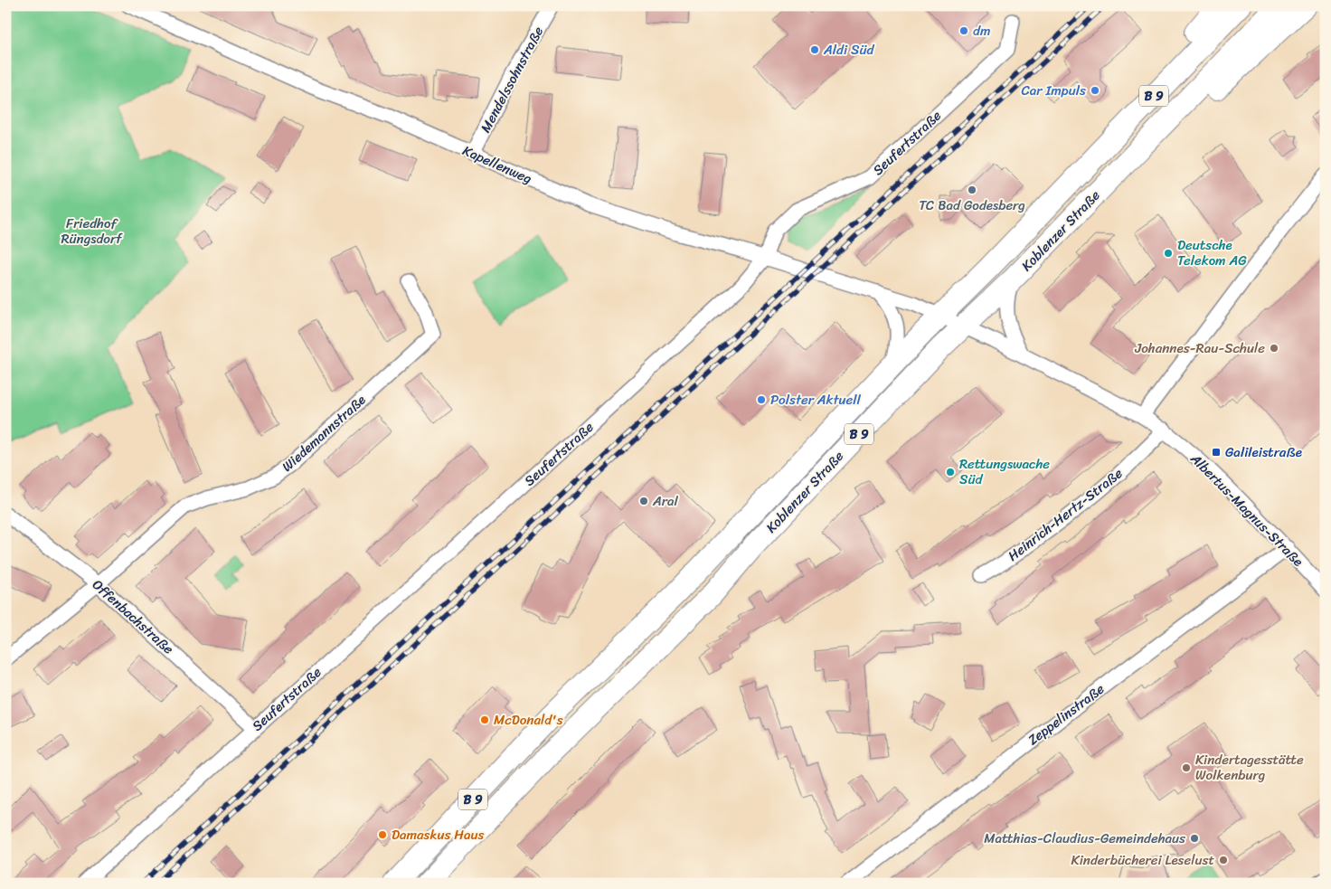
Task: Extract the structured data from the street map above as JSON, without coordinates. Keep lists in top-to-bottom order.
{
  "streets": {
    "main road": ["B 9", "Koblenzer Straße"],
    "street": [
      "Mendelssohnstraße",
      "Seufertstraße",
      "Kapellenweg",
      "Wiedemannstraße",
      "Albertus-Magnus-Straße",
      "Heinrich-Hertz-Straße",
      "Offenbachstraße",
      "Zeppelinstraße"
    ]
  },
  "crossings": [
    ["Mendelssohnstraße", "Kapellenweg"],
    ["Seufertstraße", "Kapellenweg"],
    ["Seufertstraße", "Offenbachstraße"],
    ["Kapellenweg", "Koblenzer Straße"],
    ["Kapellenweg", "Albertus-Magnus-Straße"],
    ["Koblenzer Straße", "Albertus-Magnus-Straße"],
    ["Wiedemannstraße", "Offenbachstraße"],
    ["Albertus-Magnus-Straße", "Heinrich-Hertz-Straße"],
    ["Albertus-Magnus-Straße", "Zeppelinstraße"]
  ],
  "parks": ["Friedhof Rüngsdorf"],
  "places": {
    "other": [
      "dm",
      "Aldi Süd",
      "Car Impuls",
      "TC Bad Godesberg",
      "Deutsche Telekom AG",
      "Johannes-Rau-Schule",
      "Polster Aktuell",
      "Rettungswache Süd",
      "Aral",
      "McDonald's",
      "Kindertagesstätte Wolkenburg",
      "Damaskus Haus",
      "Matthias-Claudius-Gemeindehaus",
      "Kinderbücherei Leselust"
    ],
    "transit": ["Galileistraße"]
  }
}
